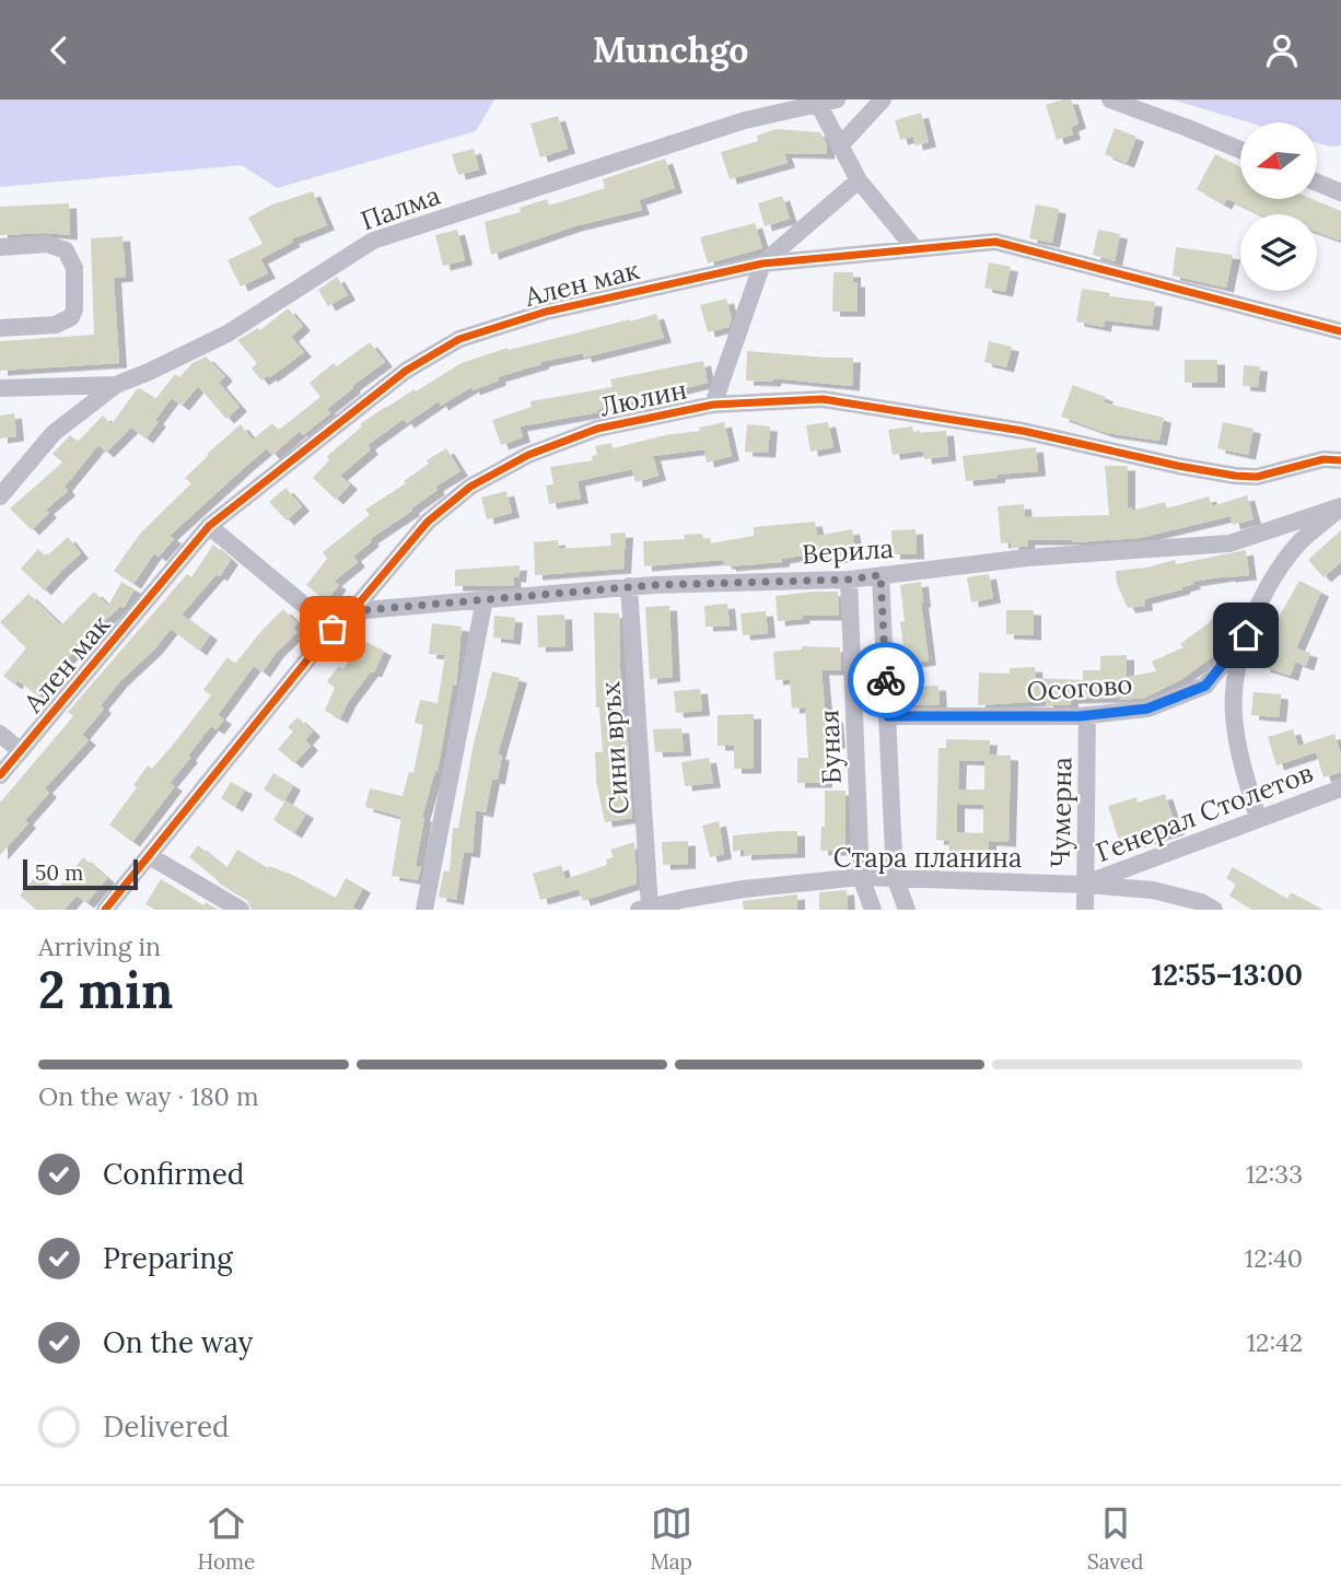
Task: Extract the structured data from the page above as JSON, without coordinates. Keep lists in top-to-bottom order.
{
  "streets": {
    "street": [
      "Палма",
      "Ален мак",
      "Люлин",
      "Верила",
      "Осогово",
      "Буная",
      "Сини връх",
      "Чумерна",
      "Генерал Столетов",
      "Стара планина"
    ]
  },
  "crossings": [
    ["Люлин", "Верила"],
    ["Верила", "Буная"],
    ["Верила", "Сини връх"],
    ["Осогово", "Чумерна"],
    ["Буная", "Стара планина"],
    ["Сини връх", "Стара планина"],
    ["Чумерна", "Генерал Столетов"],
    ["Чумерна", "Стара планина"],
    ["Генерал Столетов", "Стара планина"]
  ],
  "scale_bar": "50 m",
  "north": "left",
  "page": {
    "header": "Munchgo",
    "scale": "50 m",
    "heading": ["2 min", "Arriving in", "12:55–13:00"],
    "bar": "On the way · 180 m",
    "list": [
      ["Confirmed", "12:33"],
      ["Preparing", "12:40"],
      ["On the way", "12:42"],
      "Delivered"
    ],
    "tabs": ["Home", "Map", "Saved"]
  }
}
